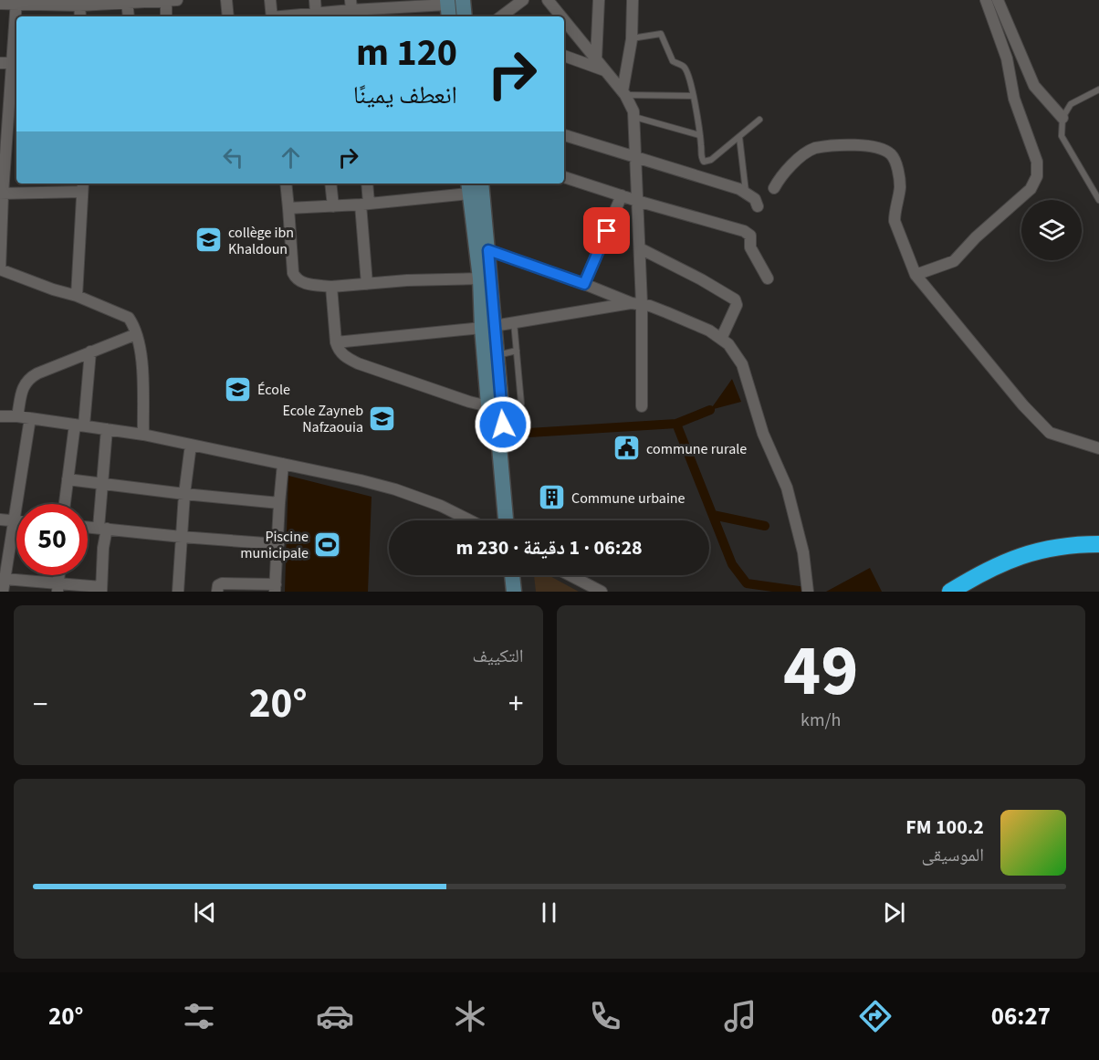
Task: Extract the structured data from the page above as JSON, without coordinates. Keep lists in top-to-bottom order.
{
  "places": {
    "school or university": ["collège ibn Khaldoun", "École", "Ecole Zayneb Nafzaouia"],
    "public building": ["commune rurale"],
    "building": ["Commune urbaine"],
    "sports": ["Piscine municipale"]
  },
  "page": {
    "turn": ["120 m", "انعطف يمينًا"],
    "limit": "50",
    "trip": "06:28 · 1 دقيقة · 230 m",
    "tile": [
      ["49", "km/h"],
      "التكييف"
    ],
    "heat": ["−", "20°", "+"],
    "song": ["100.2 FM", "الموسيقى"],
    "tabs": ["06:27", "20°"]
  }
}
